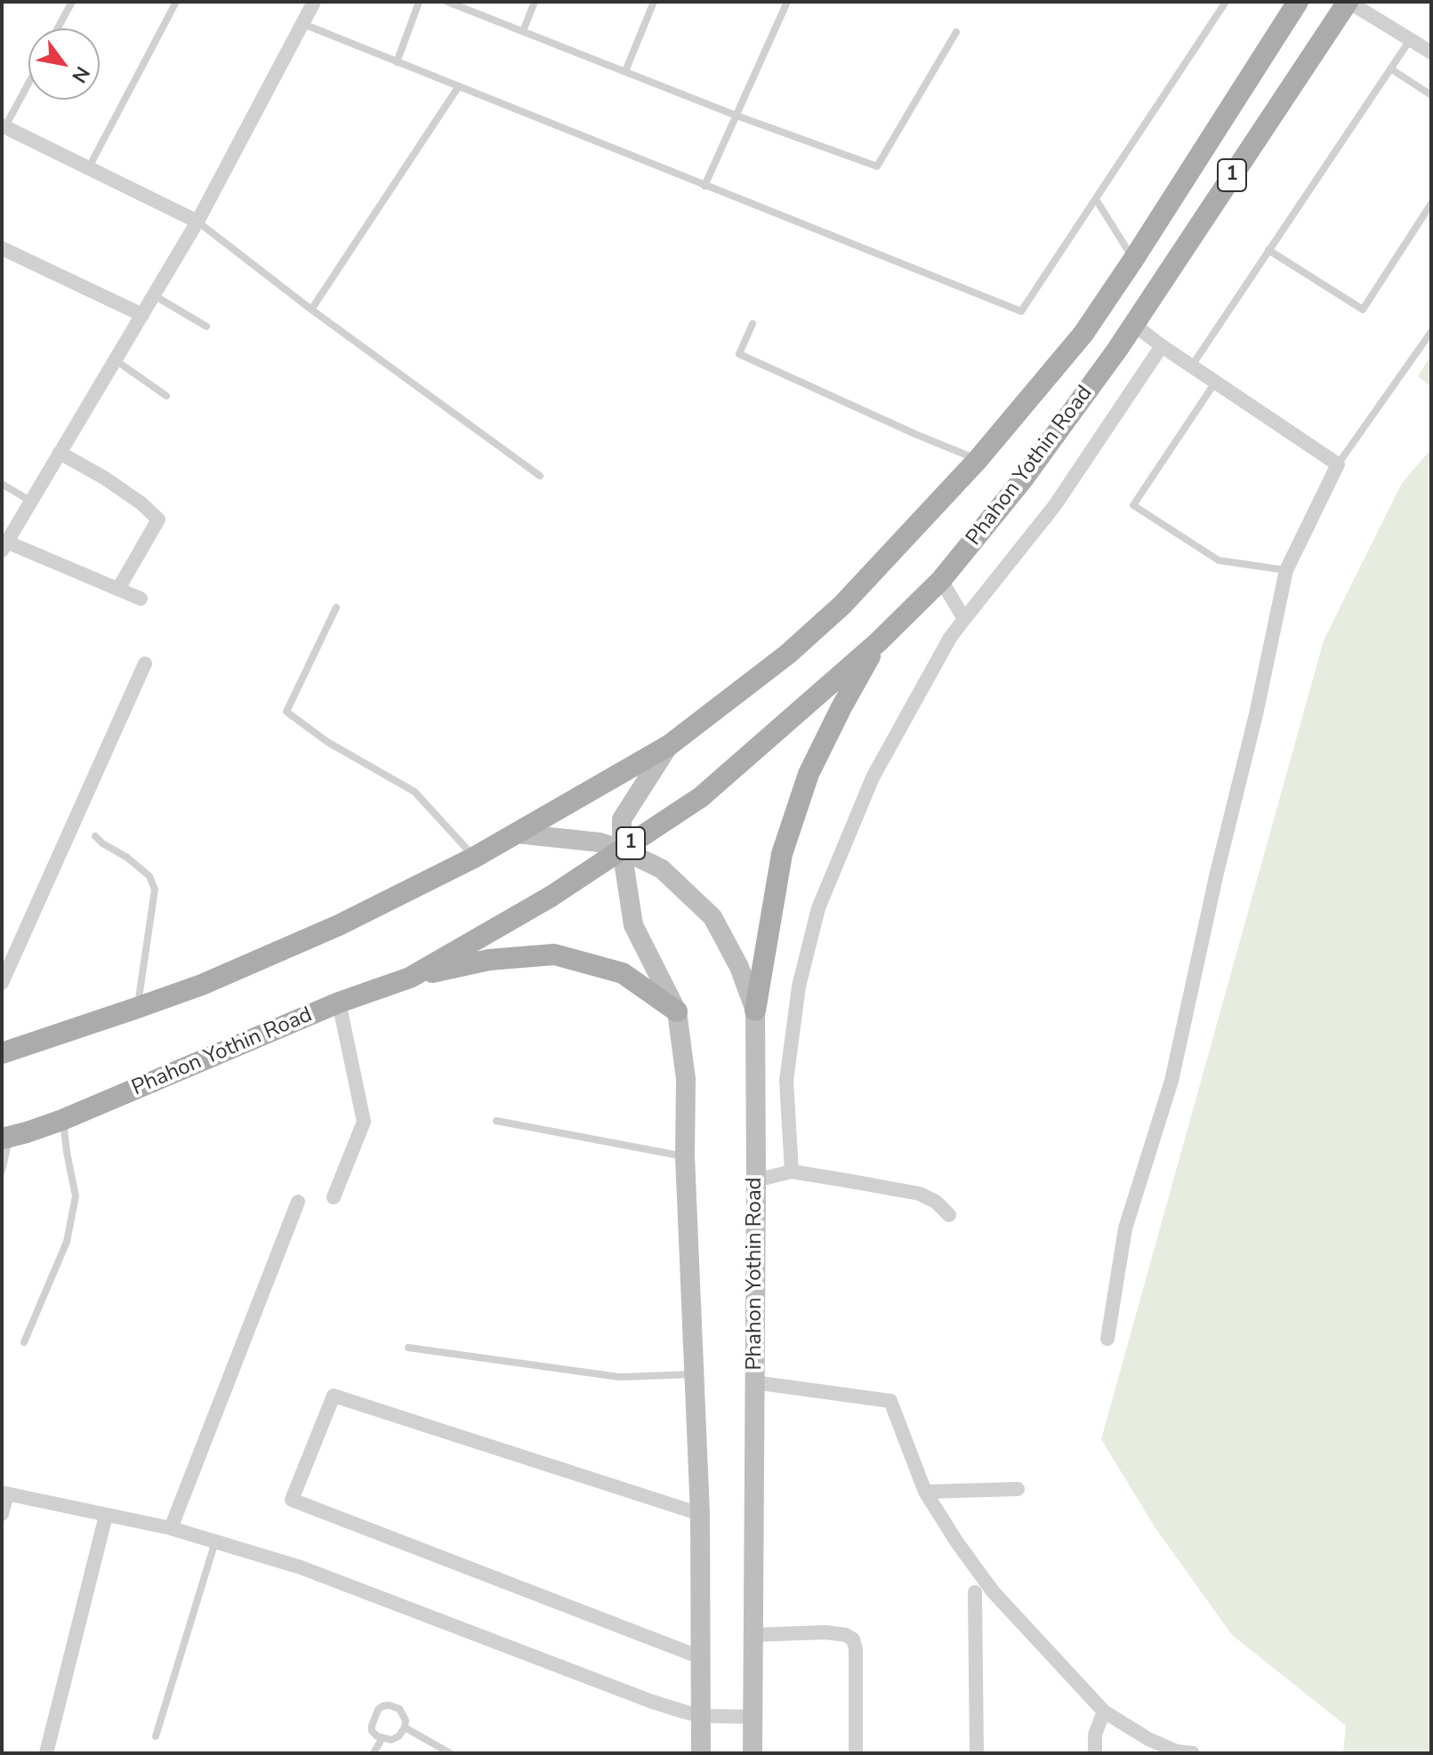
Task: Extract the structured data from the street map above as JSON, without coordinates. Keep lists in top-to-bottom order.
{
  "streets": {
    "main road": ["1", "Phahon Yothin Road"]
  },
  "north": "bottom right"
}
